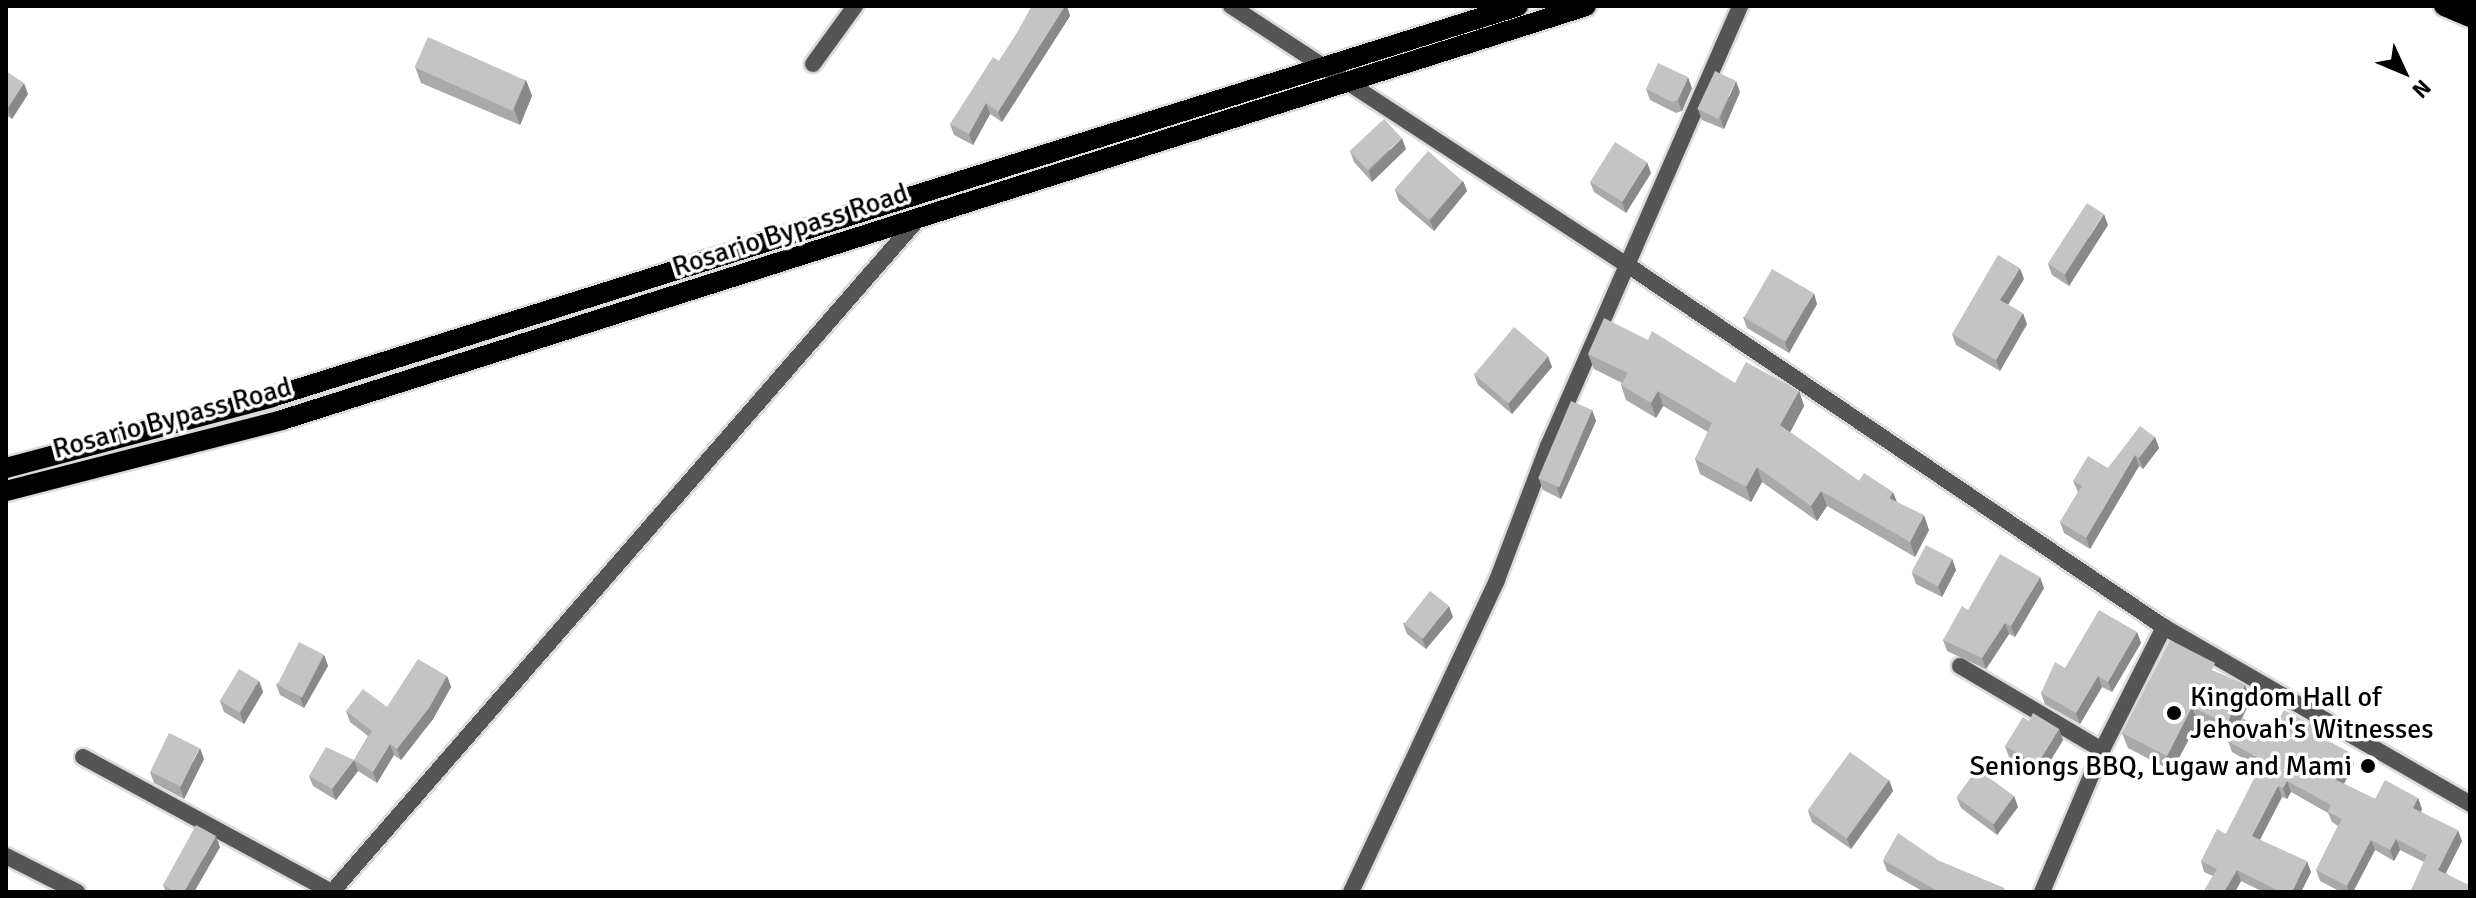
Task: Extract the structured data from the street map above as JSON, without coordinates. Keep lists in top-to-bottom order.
{
  "streets": {
    "main road": ["Rosario Bypass Road"]
  },
  "places": ["Kingdom Hall of Jehovah's Witnesses", "Seniongs BBQ, Lugaw and Mami"],
  "north": "bottom right"
}
